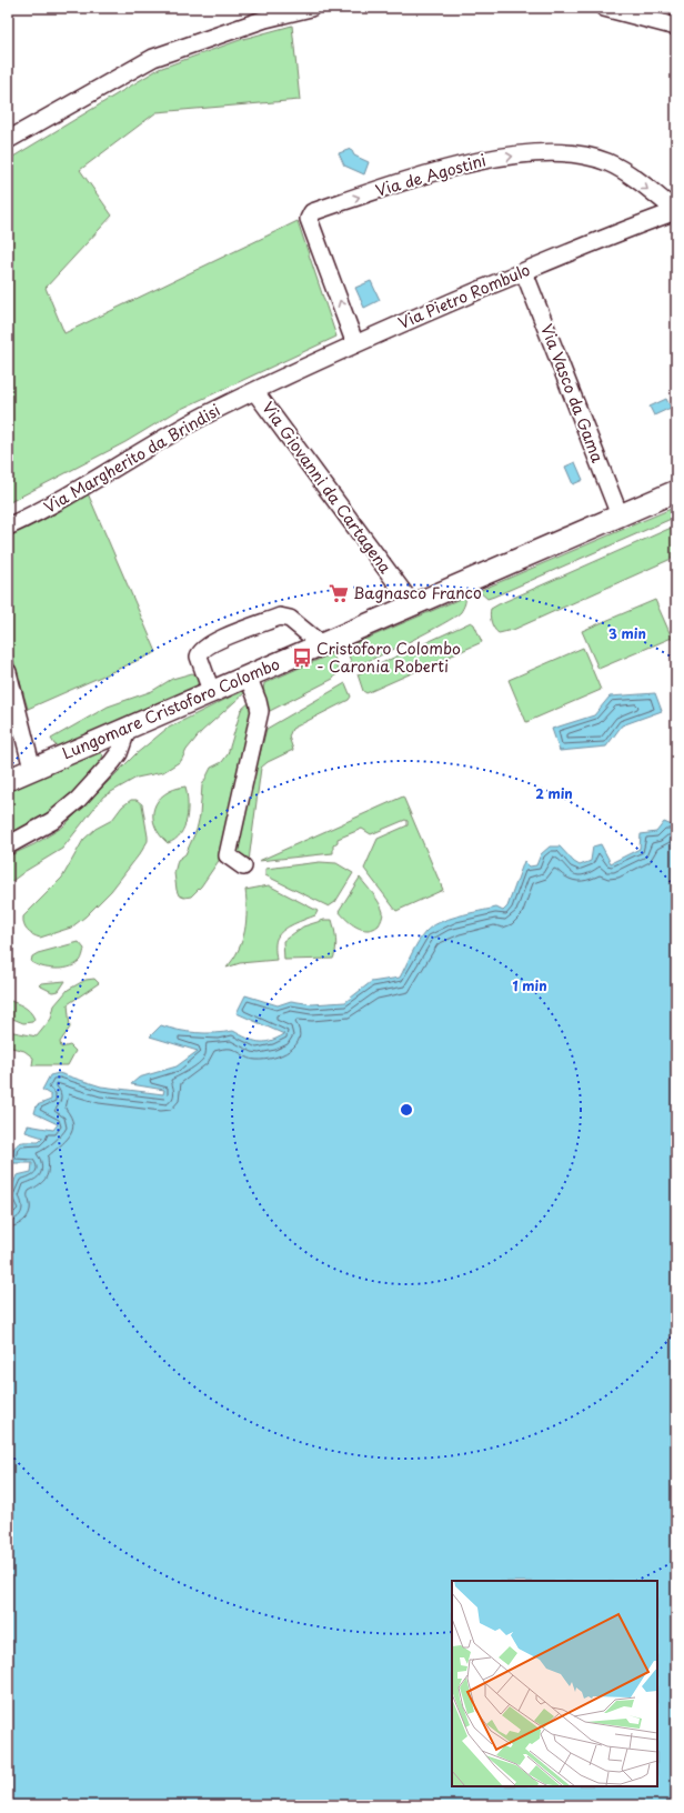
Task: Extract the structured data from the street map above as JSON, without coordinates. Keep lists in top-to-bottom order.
{
  "streets": {
    "main road": ["Lungomare Cristoforo Colombo"],
    "street": [
      "Via de Agostini",
      "Via Pietro Rombulo",
      "Via Vasco da Gama",
      "Via Margherito da Brindisi",
      "Via Giovanni da Cartagena"
    ]
  },
  "crossings": [
    ["Via de Agostini", "Via Pietro Rombulo"],
    ["Via Pietro Rombulo", "Via Vasco da Gama"],
    ["Via Pietro Rombulo", "Via Margherito da Brindisi"],
    ["Via Pietro Rombulo", "Via Giovanni da Cartagena"],
    ["Via Vasco da Gama", "Lungomare Cristoforo Colombo"],
    ["Via Margherito da Brindisi", "Via Giovanni da Cartagena"],
    ["Via Giovanni da Cartagena", "Lungomare Cristoforo Colombo"]
  ],
  "places": {
    "supermarket": ["Bagnasco Franco"],
    "bus stop": ["Cristoforo Colombo - Caronia Roberti"]
  },
  "rings": ["3 min", "2 min", "1 min"]
}
